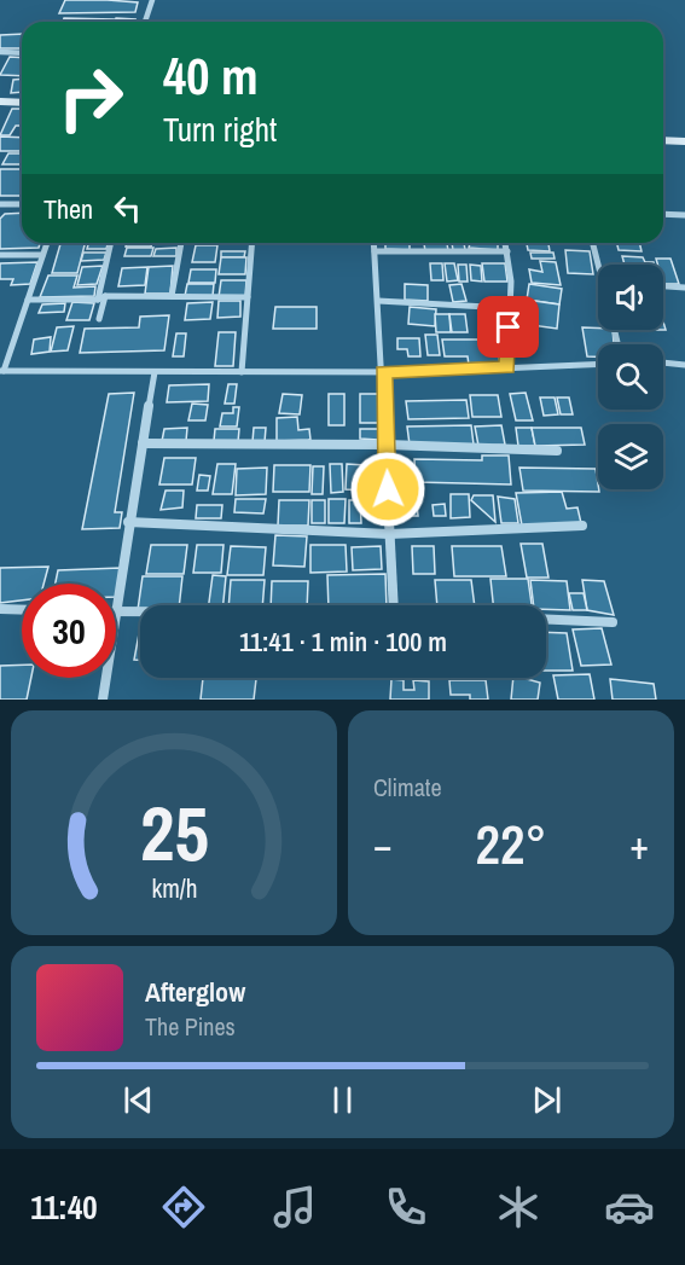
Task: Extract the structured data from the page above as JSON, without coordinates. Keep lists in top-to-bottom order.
{
  "page": {
    "turn": ["40 m", "Turn right"],
    "then": "Then",
    "limit": "30",
    "trip": "11:41 · 1 min · 100 m",
    "tile": "Climate",
    "heat": ["−", "22°", "+"],
    "song": ["Afterglow", "The Pines"],
    "tabs": "11:40",
    "gauge": ["25", "km/h"]
  }
}
